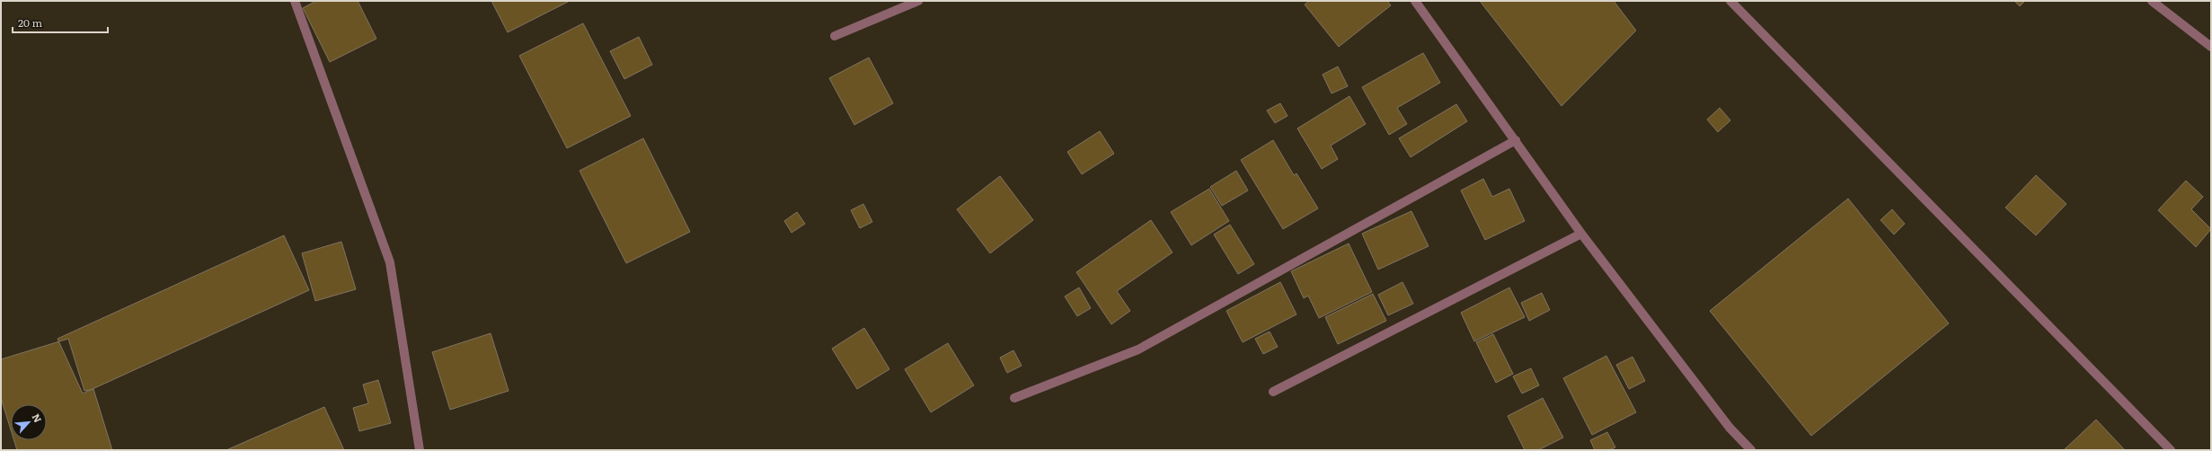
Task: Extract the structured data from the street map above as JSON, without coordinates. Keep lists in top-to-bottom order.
{
  "scale_bar": "20 m",
  "north": "top right"
}
